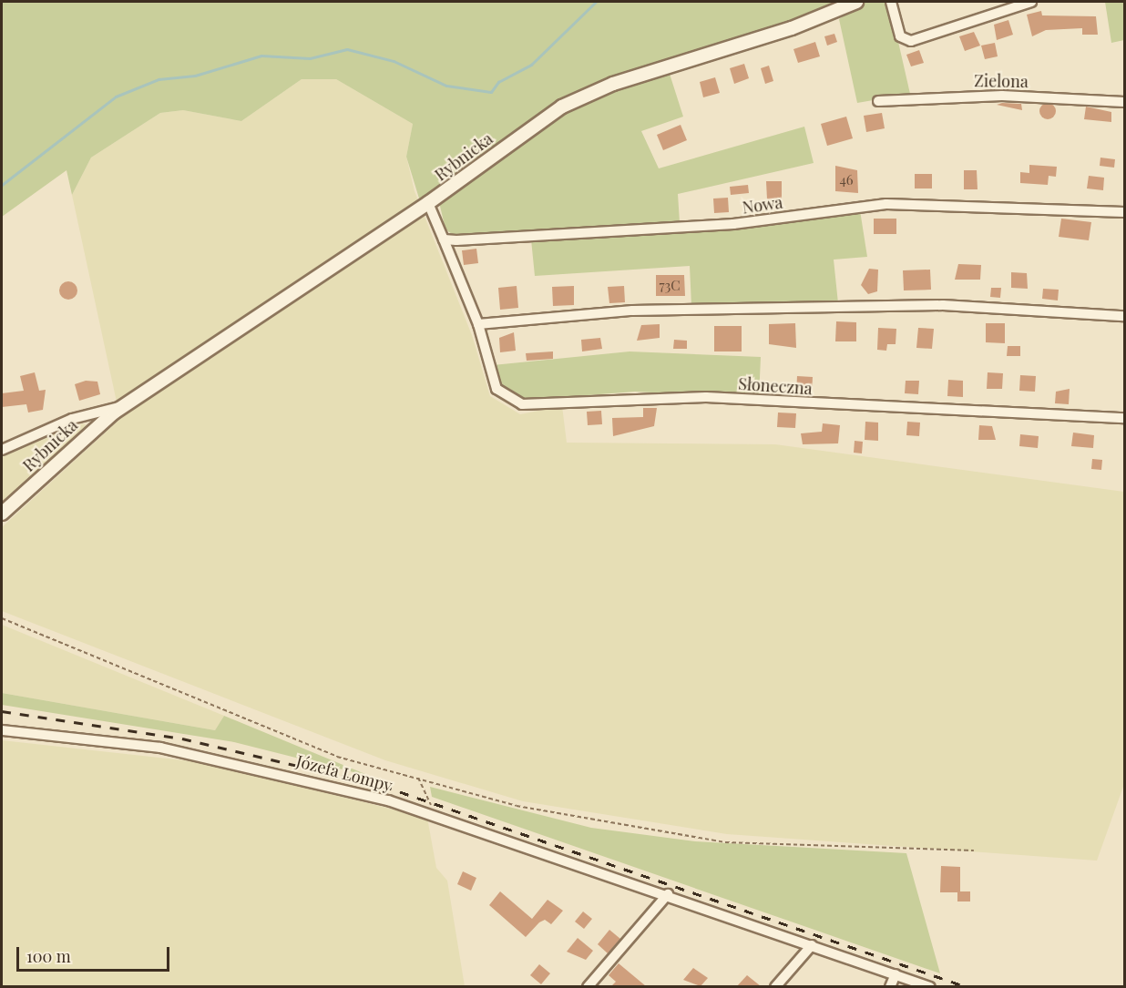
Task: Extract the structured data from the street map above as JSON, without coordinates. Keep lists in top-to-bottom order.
{
  "streets": {
    "street": [
      "Zielona",
      "Rybnicka",
      "Nowa",
      "Słoneczna",
      "Józefa Lompy"
    ]
  },
  "crossings": [
    ["Nowa", "Słoneczna"]
  ],
  "house_numbers": ["46", "73C"],
  "scale_bar": "100 m"
}
